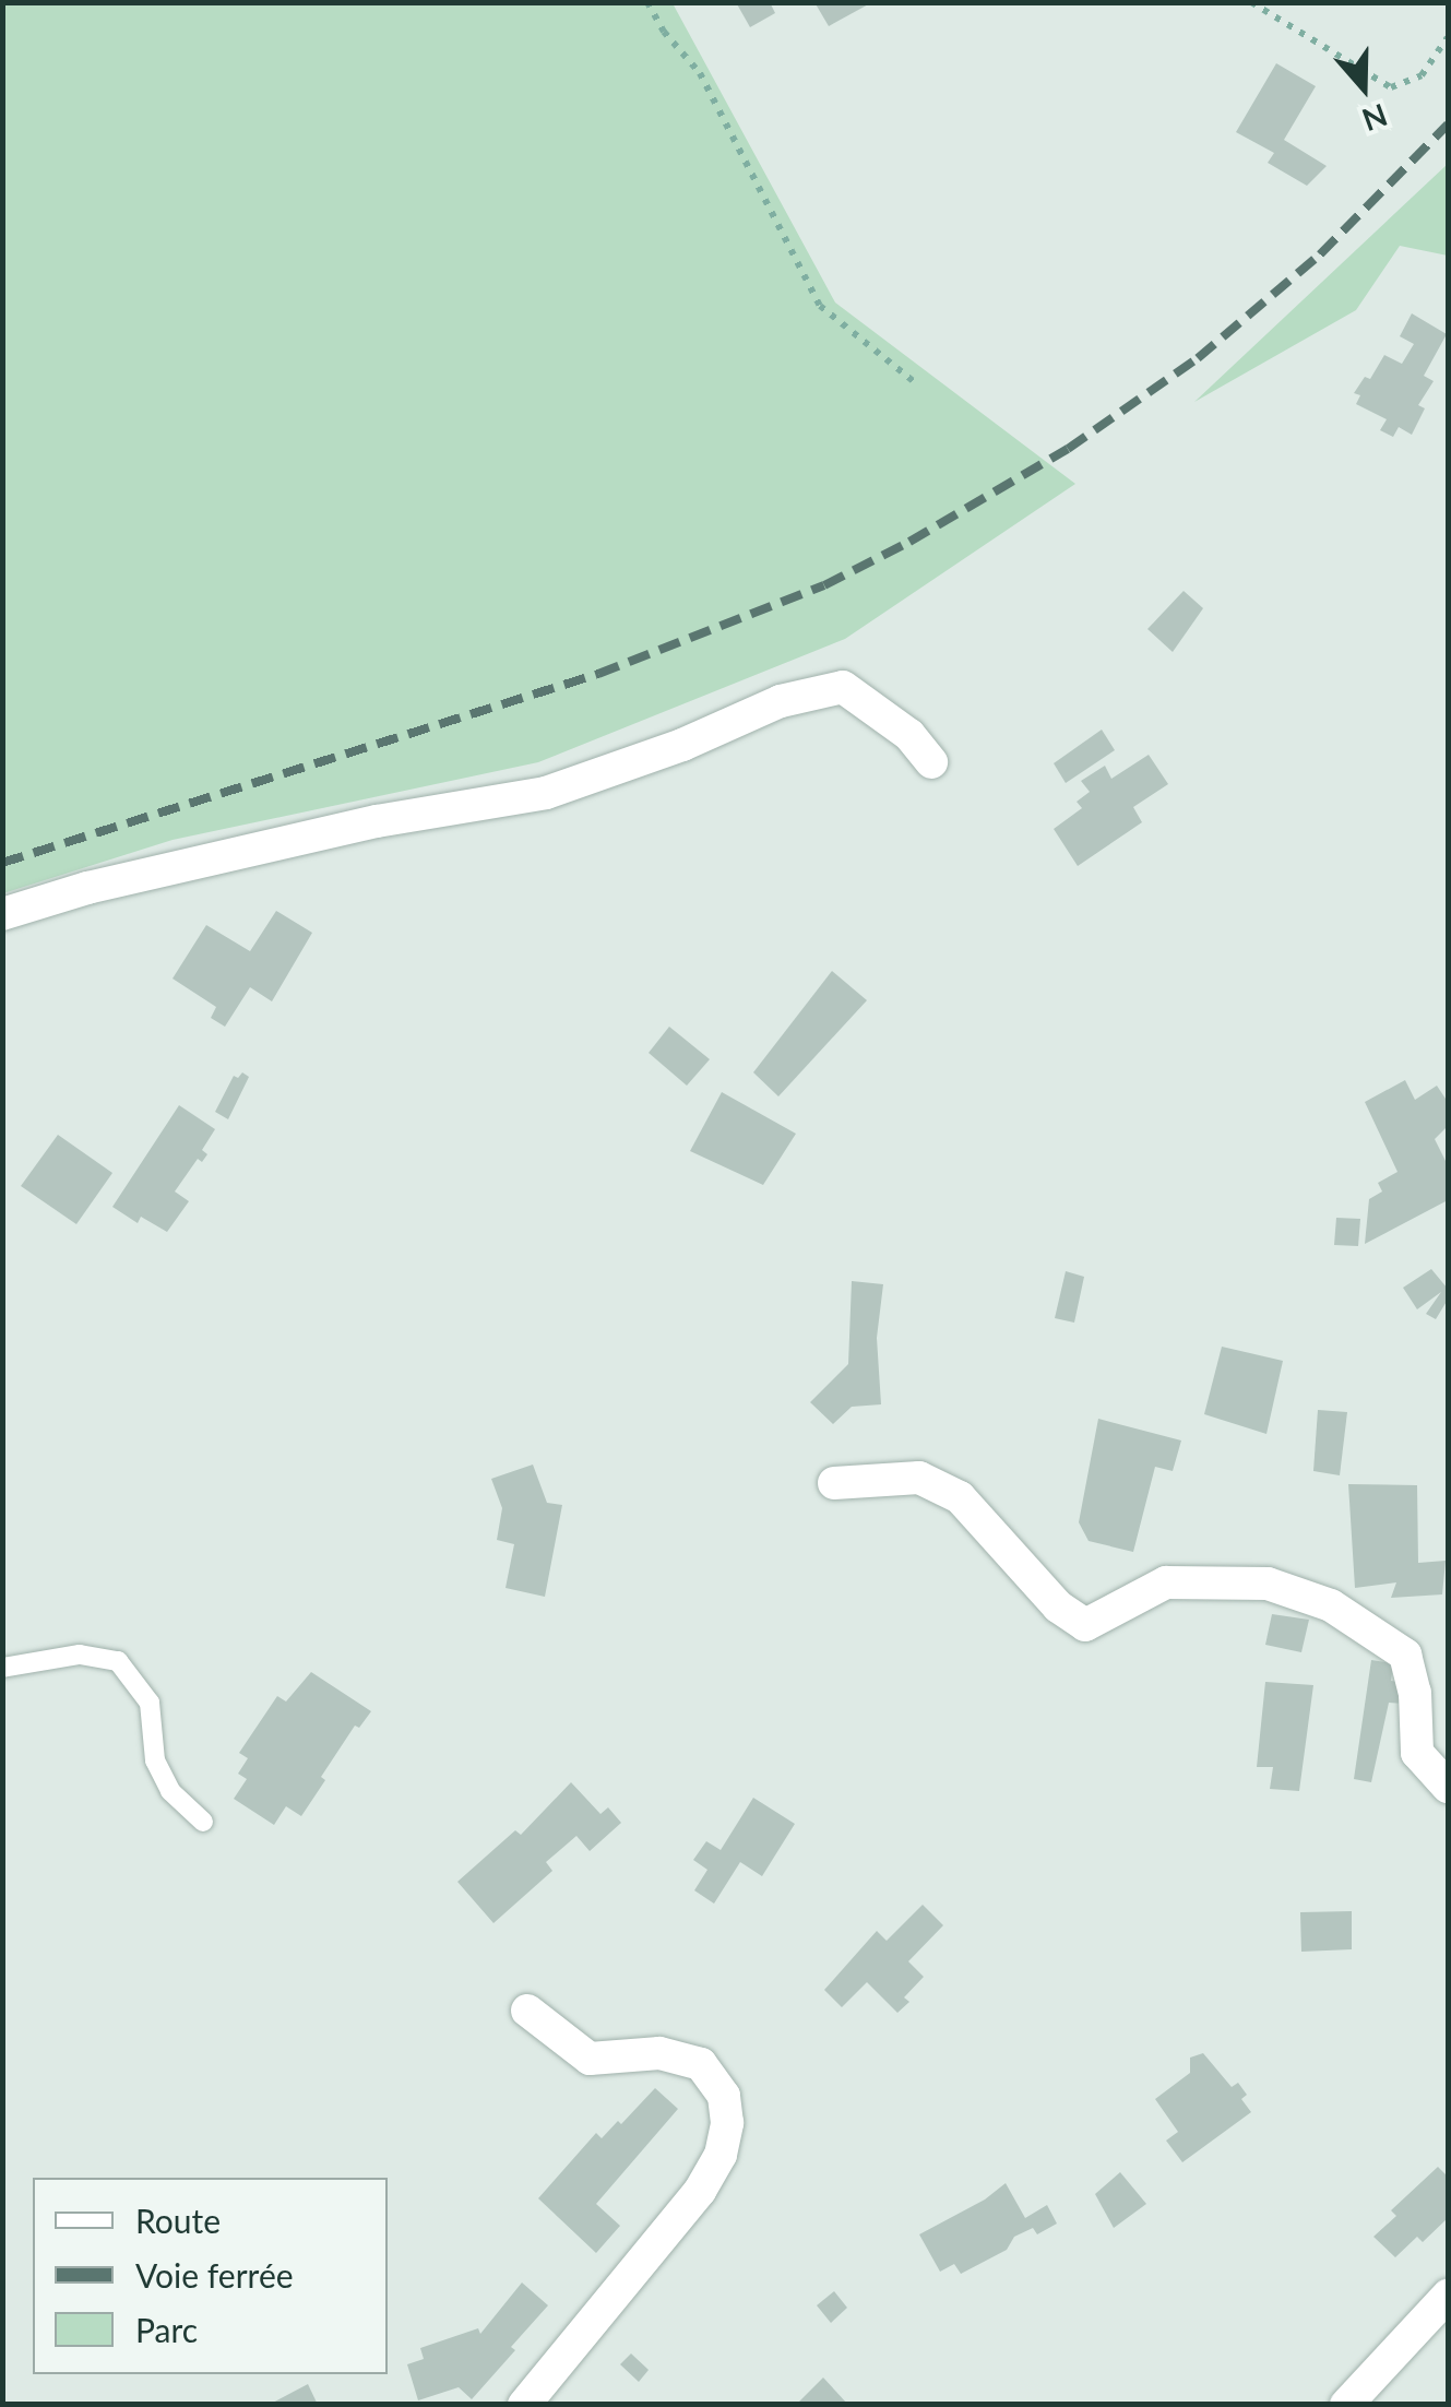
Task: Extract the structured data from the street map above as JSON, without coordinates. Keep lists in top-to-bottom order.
{
  "legend": ["Route", "Voie ferrée", "Parc"],
  "north": "bottom"
}
